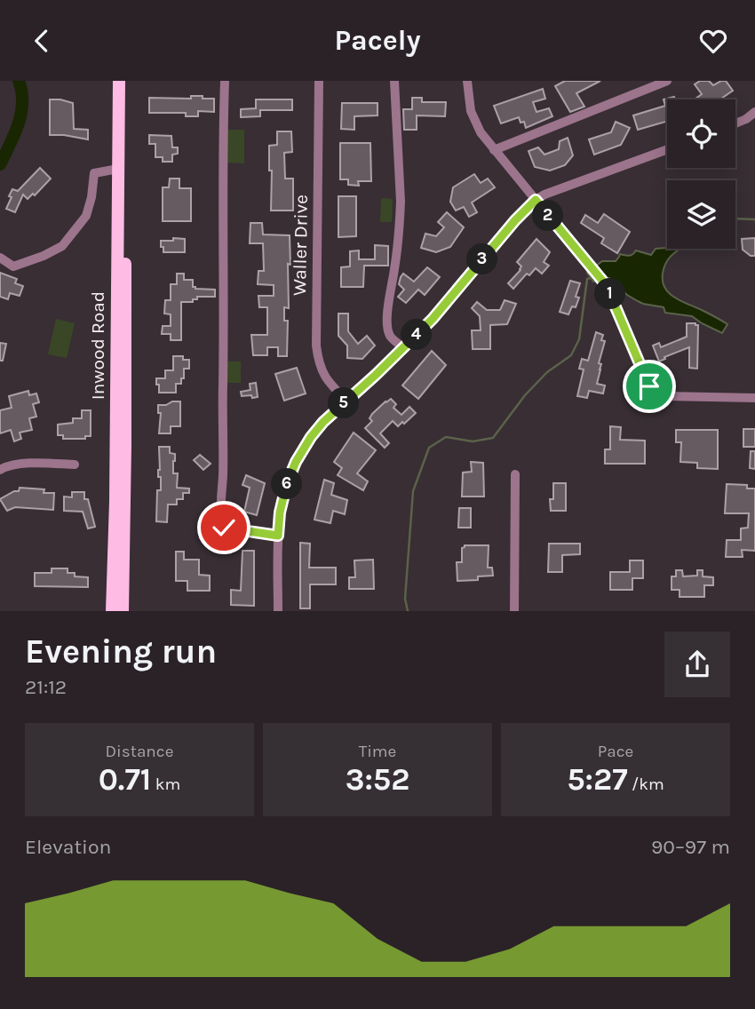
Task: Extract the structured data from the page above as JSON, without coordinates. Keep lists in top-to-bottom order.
{
  "streets": {
    "main road": ["Inwood Road"],
    "street": ["Waller Drive"]
  },
  "page": {
    "header": "Pacely",
    "pins": [
      "2",
      "3",
      "1",
      "4",
      "5",
      "6"
    ],
    "heading": ["Evening run", "21:12"],
    "stats": [
      ["Distance", "0.71 km"],
      ["Time", "3:52"],
      ["Pace", "5:27 /km"]
    ],
    "chart": ["Elevation", "90–97 m"]
  }
}
